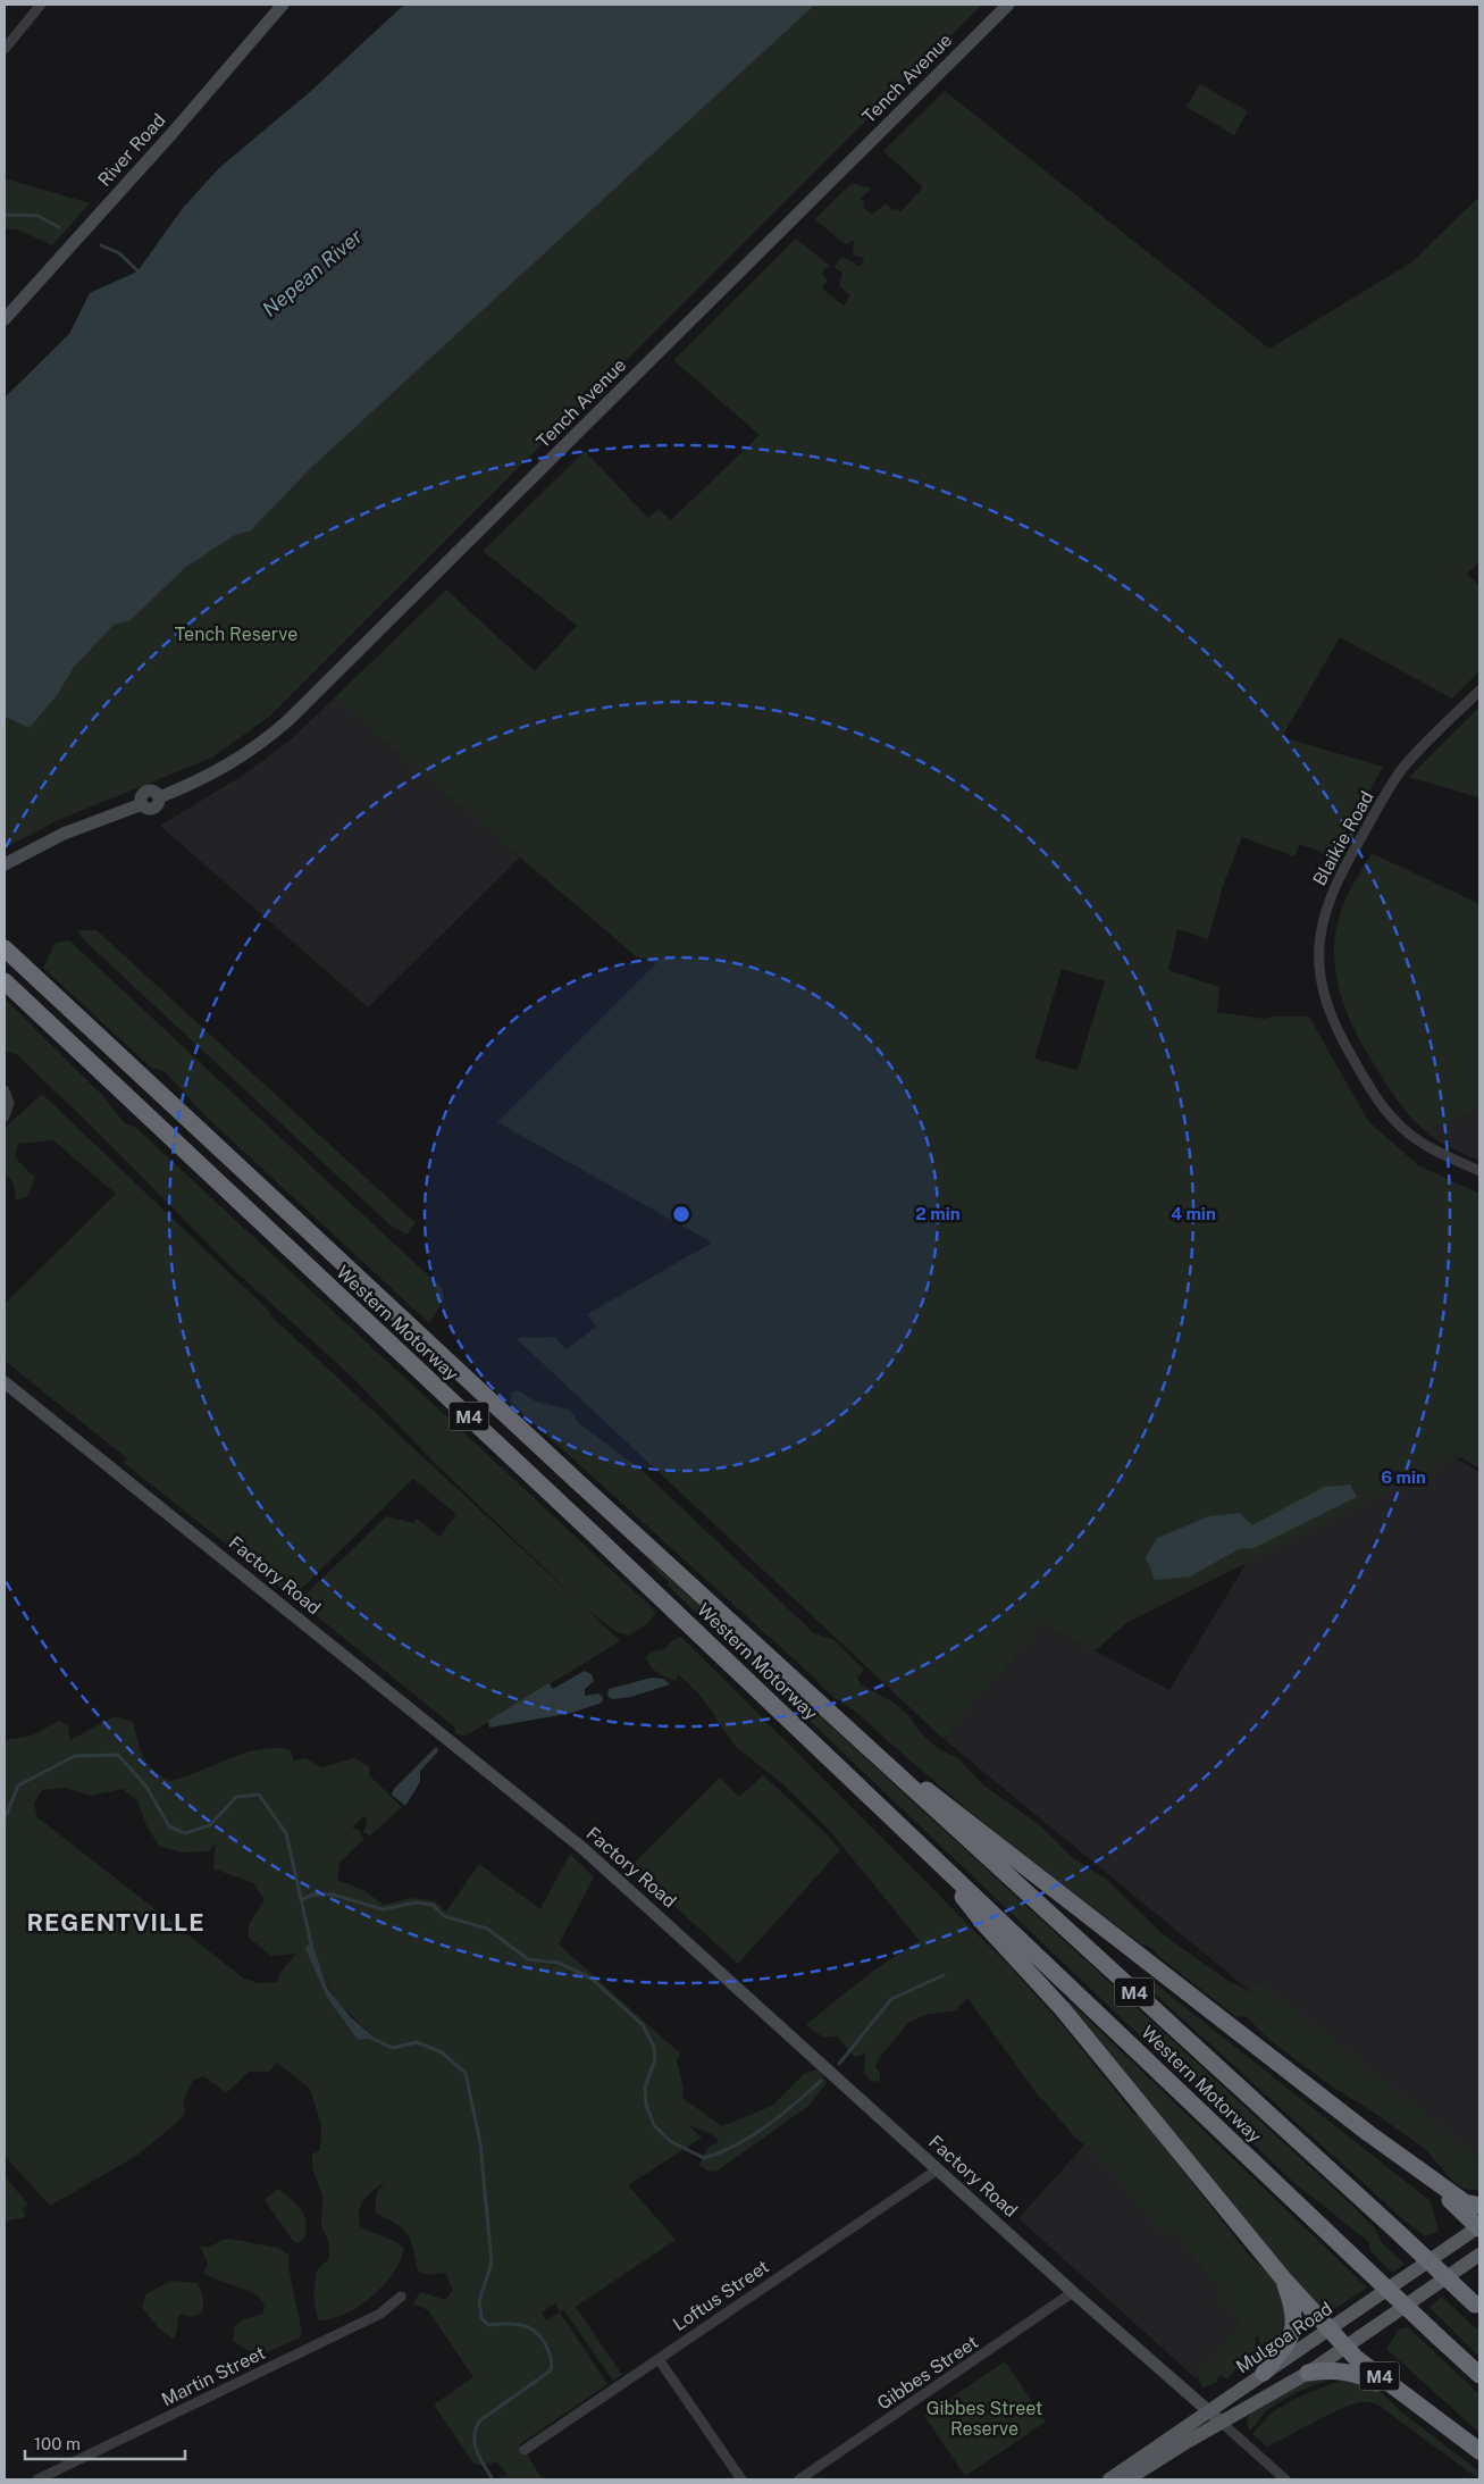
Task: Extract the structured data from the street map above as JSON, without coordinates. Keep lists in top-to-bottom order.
{
  "streets": {
    "highway": ["Western Motorway", "M4"],
    "main road": ["Mulgoa Road"],
    "street": [
      "Tench Avenue",
      "River Road",
      "Blaikie Road",
      "Factory Road",
      "Loftus Street",
      "Gibbes Street",
      "Martin Street"
    ]
  },
  "crossings": [
    ["Western Motorway", "M4"],
    ["M4", "Mulgoa Road"],
    ["Factory Road", "Loftus Street"],
    ["Factory Road", "Mulgoa Road"],
    ["Factory Road", "Gibbes Street"]
  ],
  "districts": ["REGENTVILLE"],
  "water": ["Nepean River"],
  "parks": ["Tench Reserve", "Gibbes Street Reserve"],
  "scale_bar": "100 m",
  "rings": ["2 min", "4 min", "6 min"]
}
